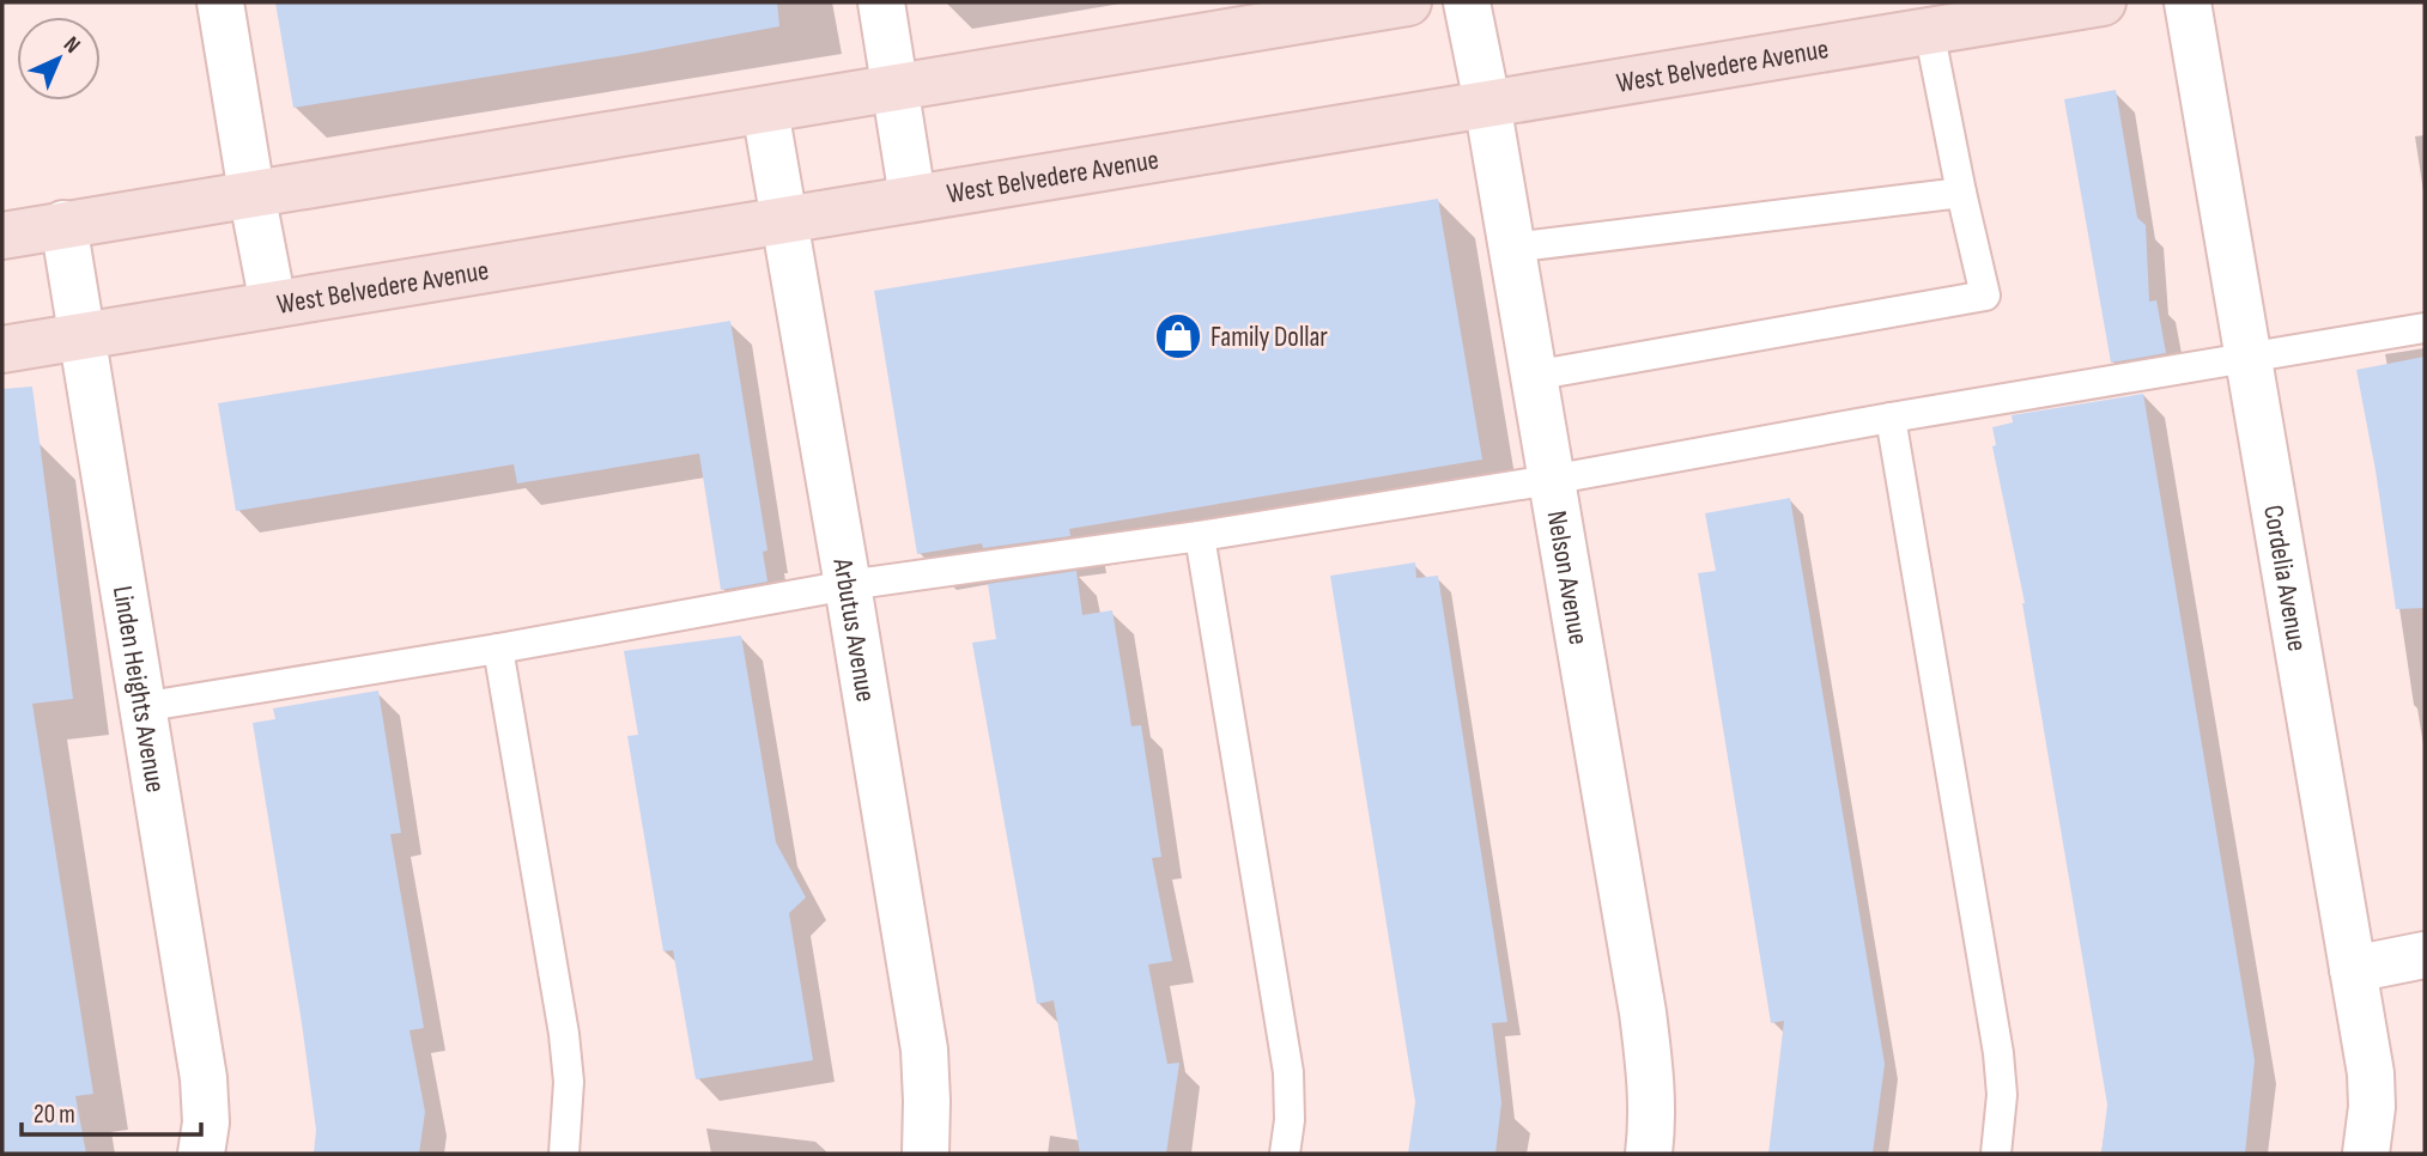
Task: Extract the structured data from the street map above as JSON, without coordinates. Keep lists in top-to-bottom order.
{
  "streets": {
    "main road": ["West Belvedere Avenue"],
    "street": [
      "Nelson Avenue",
      "Cordelia Avenue",
      "Arbutus Avenue",
      "Linden Heights Avenue"
    ]
  },
  "crossings": [
    ["West Belvedere Avenue", "Nelson Avenue"],
    ["West Belvedere Avenue", "Arbutus Avenue"],
    ["West Belvedere Avenue", "Linden Heights Avenue"]
  ],
  "places": {
    "shop": ["Family Dollar"]
  },
  "scale_bar": "20 m",
  "north": "top right"
}
